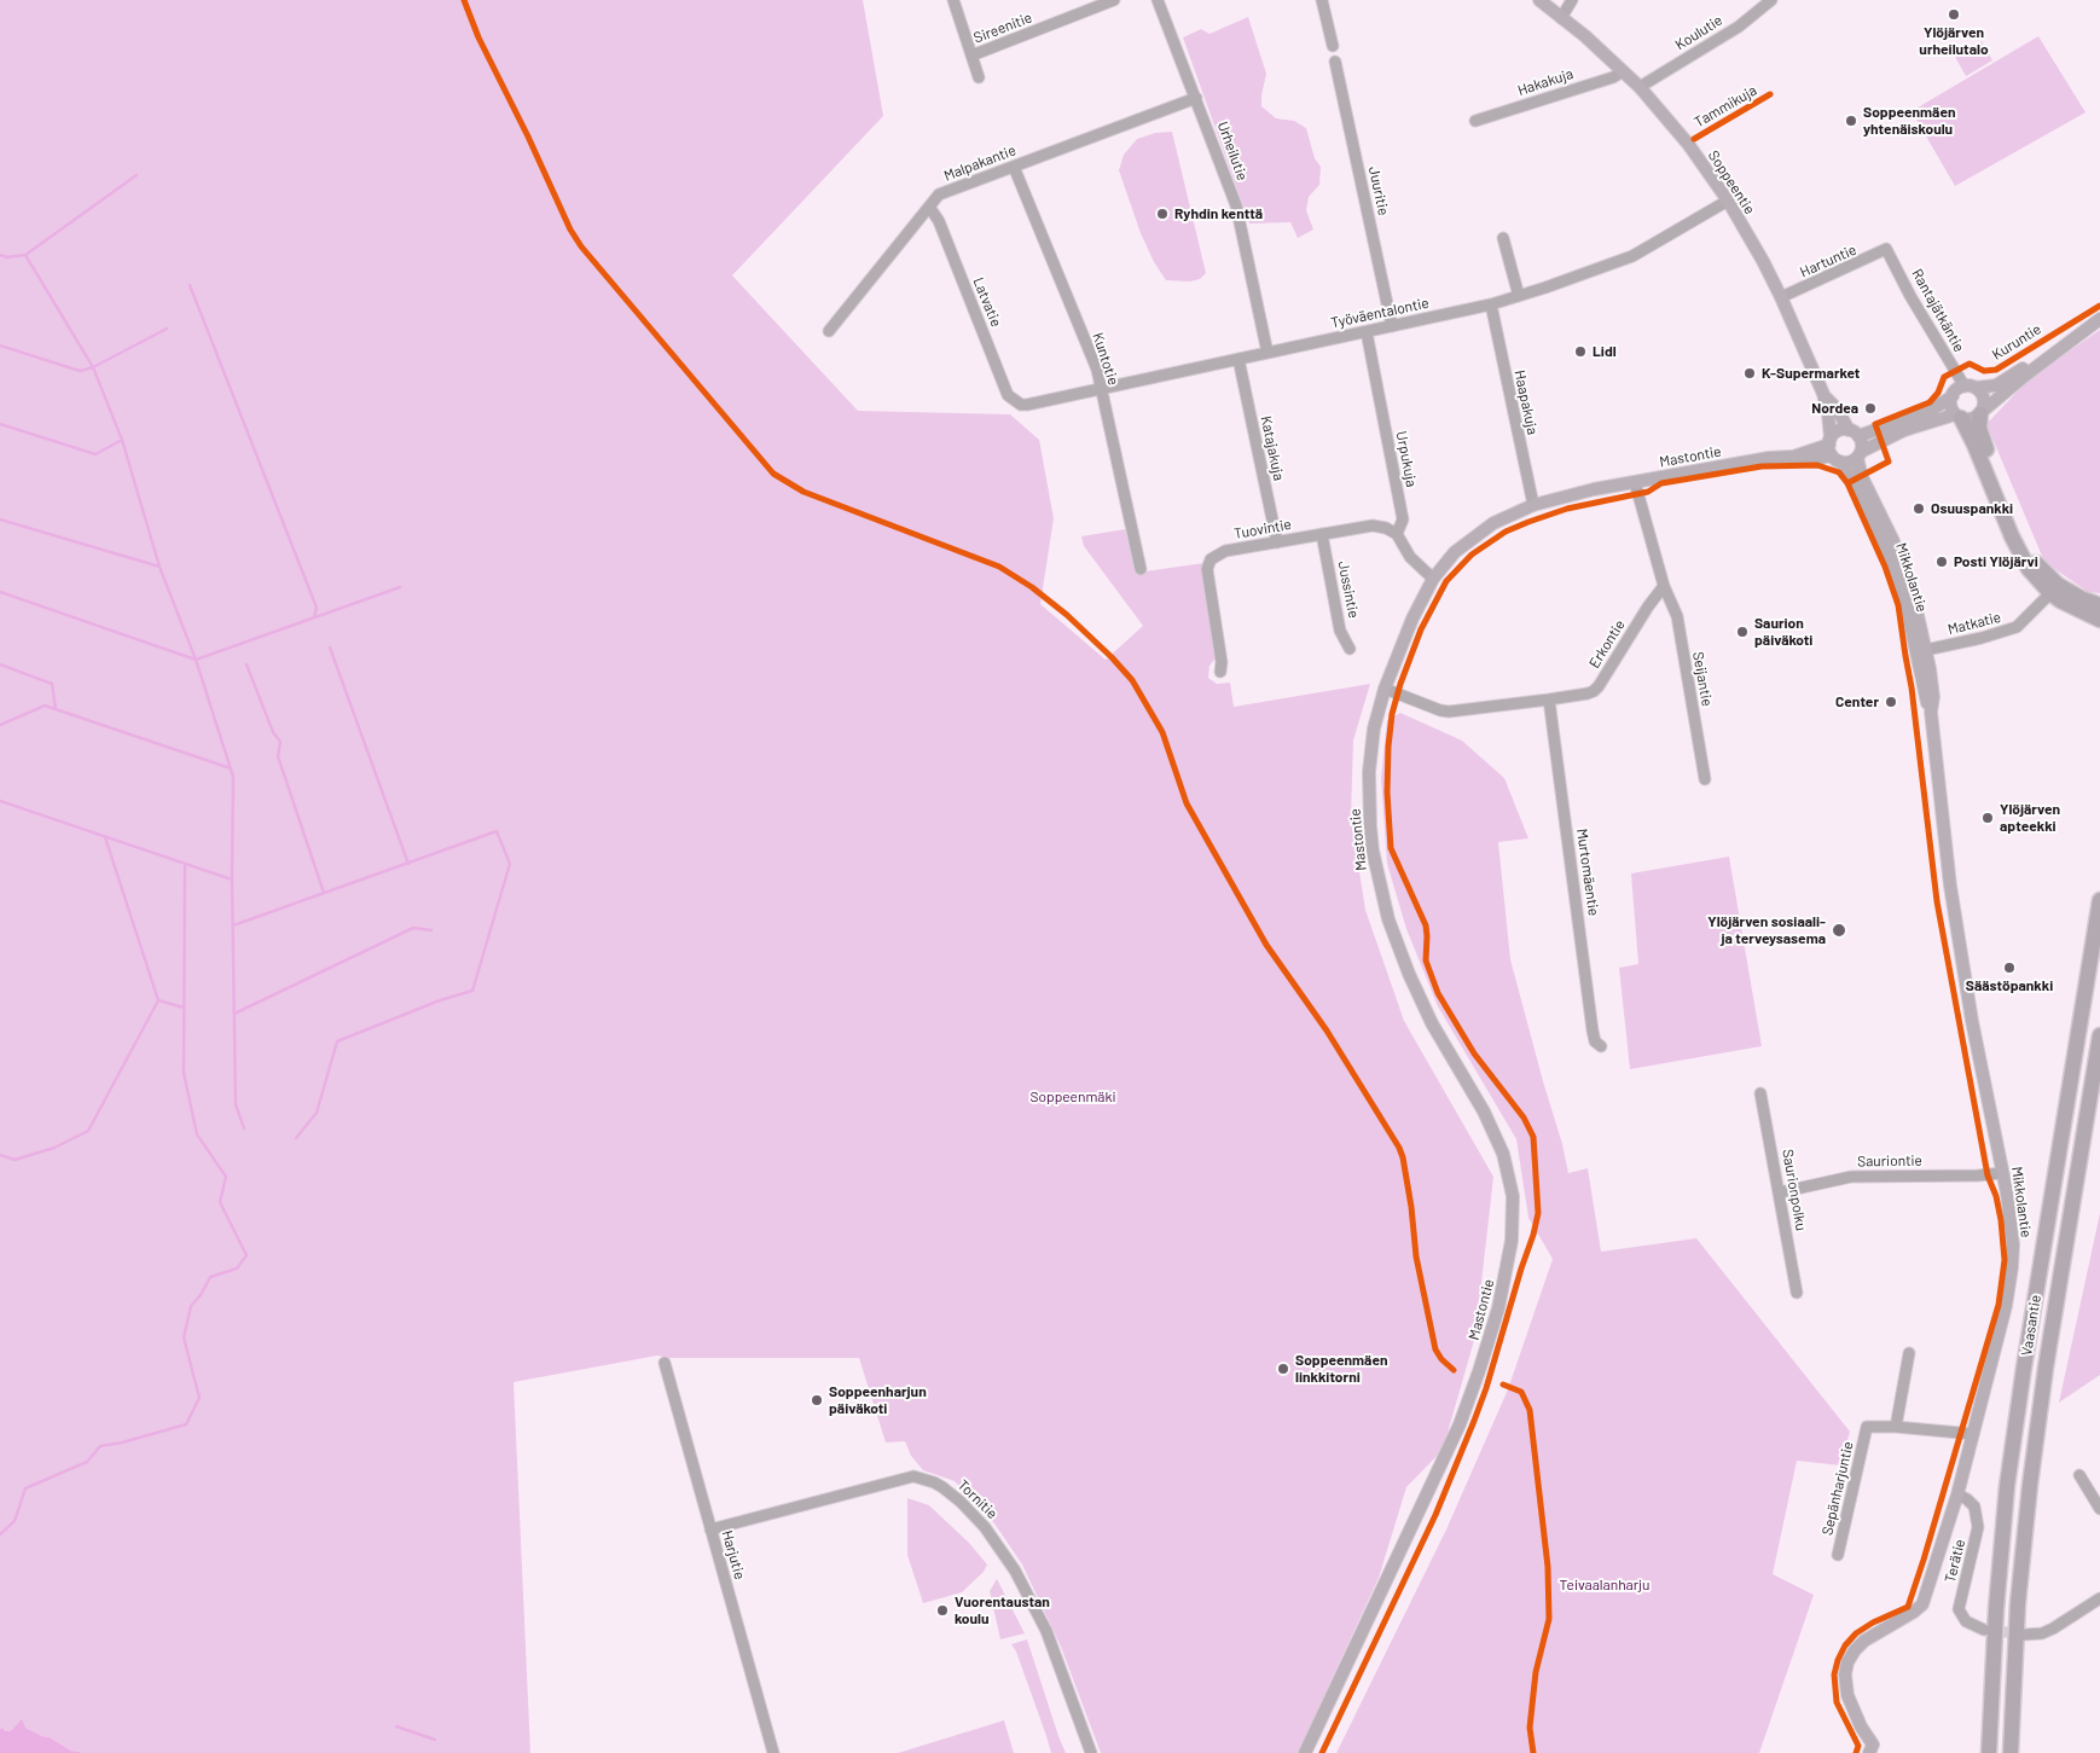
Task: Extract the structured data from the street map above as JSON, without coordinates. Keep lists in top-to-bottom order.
{
  "streets": {
    "highway": ["Vaasantie"],
    "main road": [
      "Soppeentie",
      "Kuruntie",
      "Mastontie",
      "Mikkolantie"
    ],
    "street": [
      "Sireenitie",
      "Koulutie",
      "Hakakuja",
      "Urheilutie",
      "Malpakantie",
      "Juuritie",
      "Hartuntie",
      "Latvatie",
      "Rantajätkäntie",
      "Työväentalontie",
      "Kuntotie",
      "Haapakuja",
      "Katajakuja",
      "Urpukuja",
      "Tuovintie",
      "Jussintie",
      "Matkatie",
      "Erkontie",
      "Seijantie",
      "Murtomäentie",
      "Sauriontie",
      "Saurionpolku",
      "Sepänharjuntie",
      "Tornitie",
      "Harjutie",
      "Terätie"
    ],
    "cycle path": ["Tammikuja"]
  },
  "crossings": [
    ["Koulutie", "Soppeentie"],
    ["Hakakuja", "Soppeentie"],
    ["Urheilutie", "Malpakantie"],
    ["Urheilutie", "Työväentalontie"],
    ["Malpakantie", "Latvatie"],
    ["Malpakantie", "Kuntotie"],
    ["Soppeentie", "Hartuntie"],
    ["Soppeentie", "Työväentalontie"],
    ["Soppeentie", "Mastontie"],
    ["Soppeentie", "Mikkolantie"],
    ["Juuritie", "Työväentalontie"],
    ["Hartuntie", "Rantajätkäntie"],
    ["Latvatie", "Työväentalontie"],
    ["Rantajätkäntie", "Kuruntie"],
    ["Työväentalontie", "Kuntotie"],
    ["Työväentalontie", "Haapakuja"],
    ["Työväentalontie", "Katajakuja"],
    ["Työväentalontie", "Urpukuja"],
    ["Haapakuja", "Mastontie"],
    ["Katajakuja", "Tuovintie"],
    ["Mastontie", "Mikkolantie"],
    ["Mastontie", "Erkontie"],
    ["Urpukuja", "Tuovintie"],
    ["Tuovintie", "Jussintie"],
    ["Mikkolantie", "Matkatie"],
    ["Mikkolantie", "Sauriontie"],
    ["Mikkolantie", "Sepänharjuntie"],
    ["Mikkolantie", "Terätie"],
    ["Erkontie", "Seijantie"],
    ["Erkontie", "Murtomäentie"],
    ["Sauriontie", "Saurionpolku"],
    ["Tornitie", "Harjutie"]
  ],
  "parks": ["Soppeenmäki", "Teivaalanharju"],
  "places": [
    "Ylöjärven urheilutalo",
    "Soppeenmäen yhtenäiskoulu",
    "Ryhdin kenttä",
    "Lidl",
    "K-Supermarket",
    "Nordea",
    "Osuuspankki",
    "Posti Ylöjärvi",
    "Saurion päiväkoti",
    "Center",
    "Ylöjärven apteekki",
    "Ylöjärven sosiaali- ja terveysasema",
    "Säästöpankki",
    "Soppeenmäen linkkitorni",
    "Soppeenharjun päiväkoti",
    "Vuorentaustan koulu"
  ]
}
